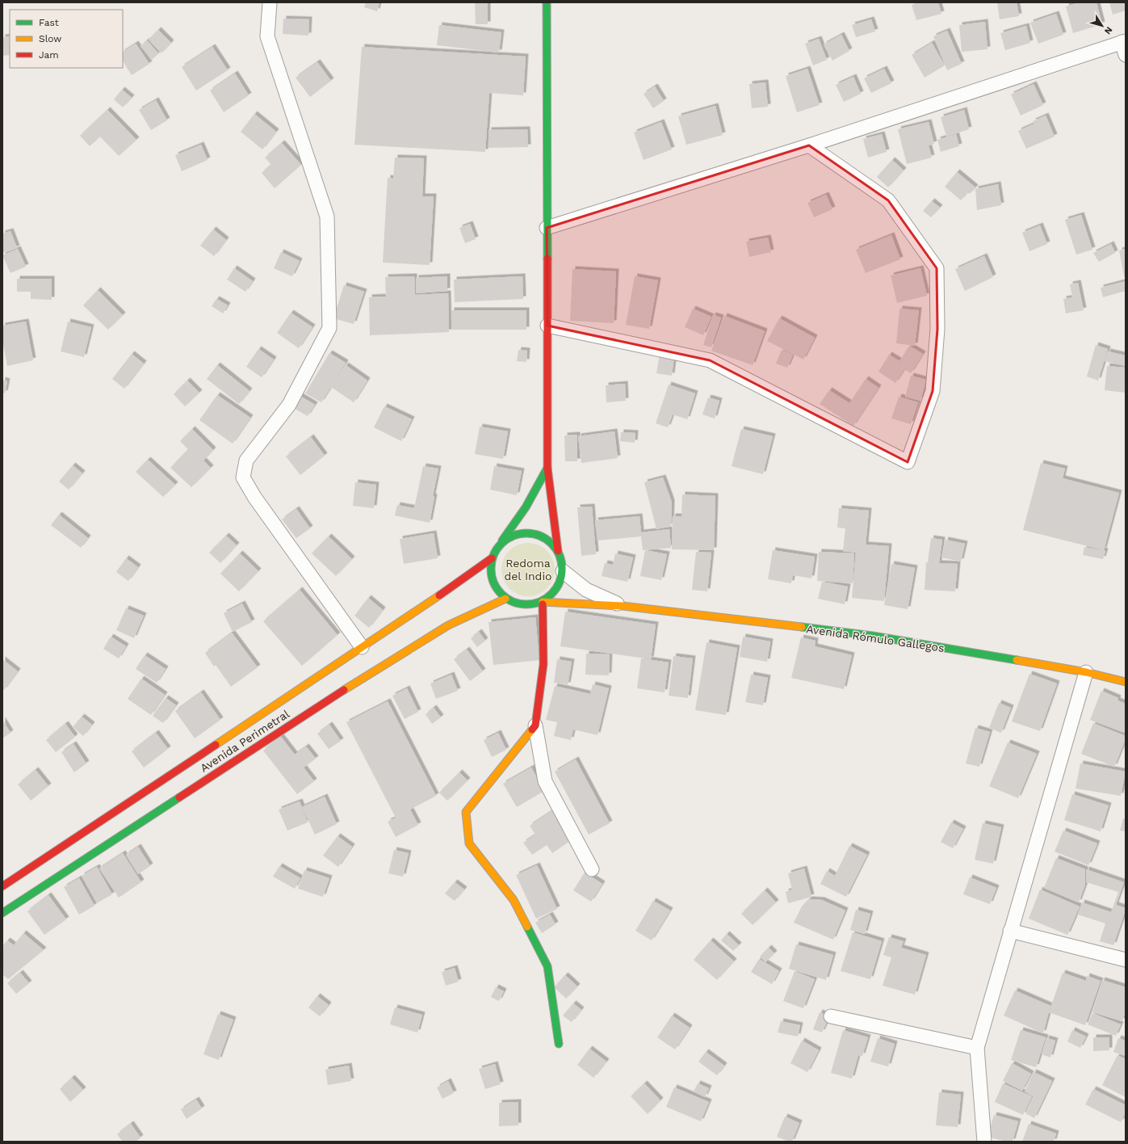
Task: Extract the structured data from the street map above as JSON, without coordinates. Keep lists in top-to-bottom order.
{
  "streets": {
    "main road": ["Avenida Rómulo Gallegos", "Avenida Perimetral"]
  },
  "crossings": [
    ["Avenida Rómulo Gallegos", "Avenida Perimetral"]
  ],
  "parks": ["Redoma del Indio"],
  "legend": ["Fast", "Slow", "Jam"],
  "north": "bottom right"
}
